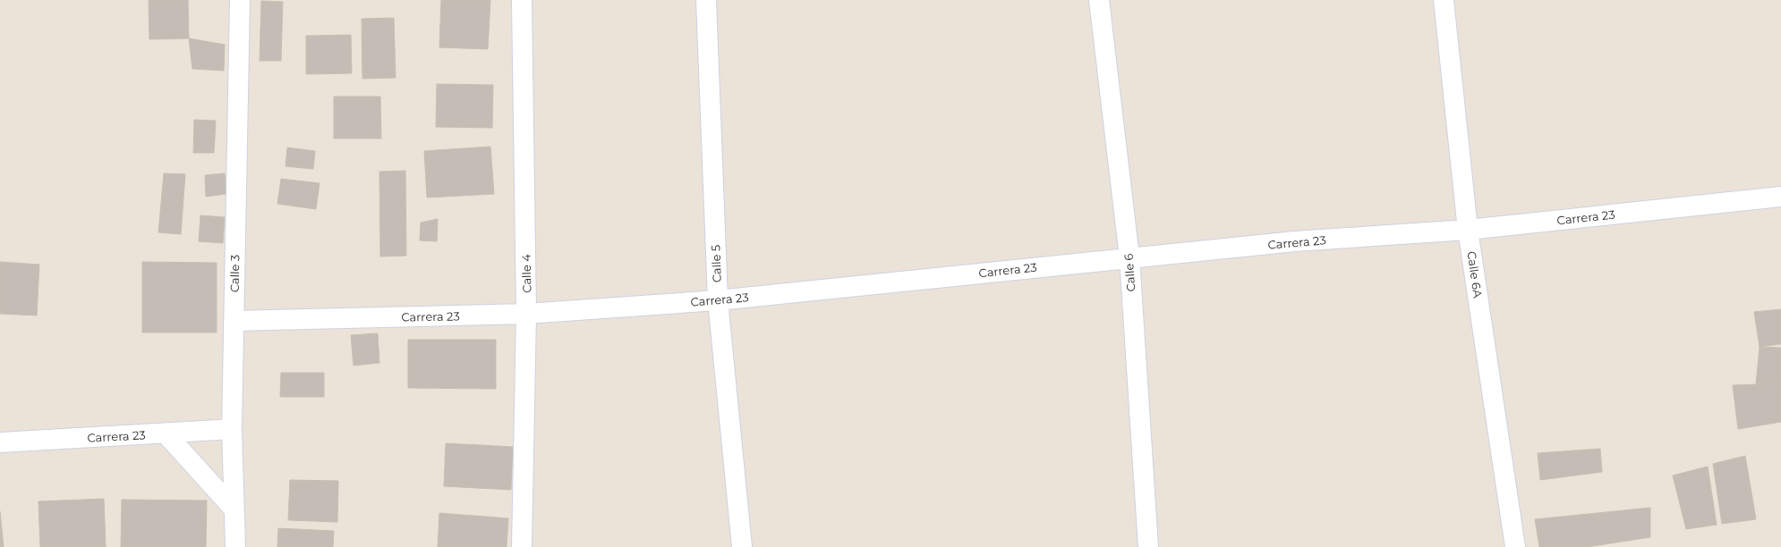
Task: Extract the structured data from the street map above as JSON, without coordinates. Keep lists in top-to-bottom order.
{
  "streets": {
    "street": [
      "Carrera 23",
      "Calle 5",
      "Calle 6",
      "Calle 3",
      "Calle 4",
      "Calle 6A"
    ]
  },
  "crossings": [
    ["Carrera 23", "Calle 5"],
    ["Carrera 23", "Calle 6"],
    ["Carrera 23", "Calle 3"],
    ["Carrera 23", "Calle 4"],
    ["Carrera 23", "Calle 6A"]
  ]
}
